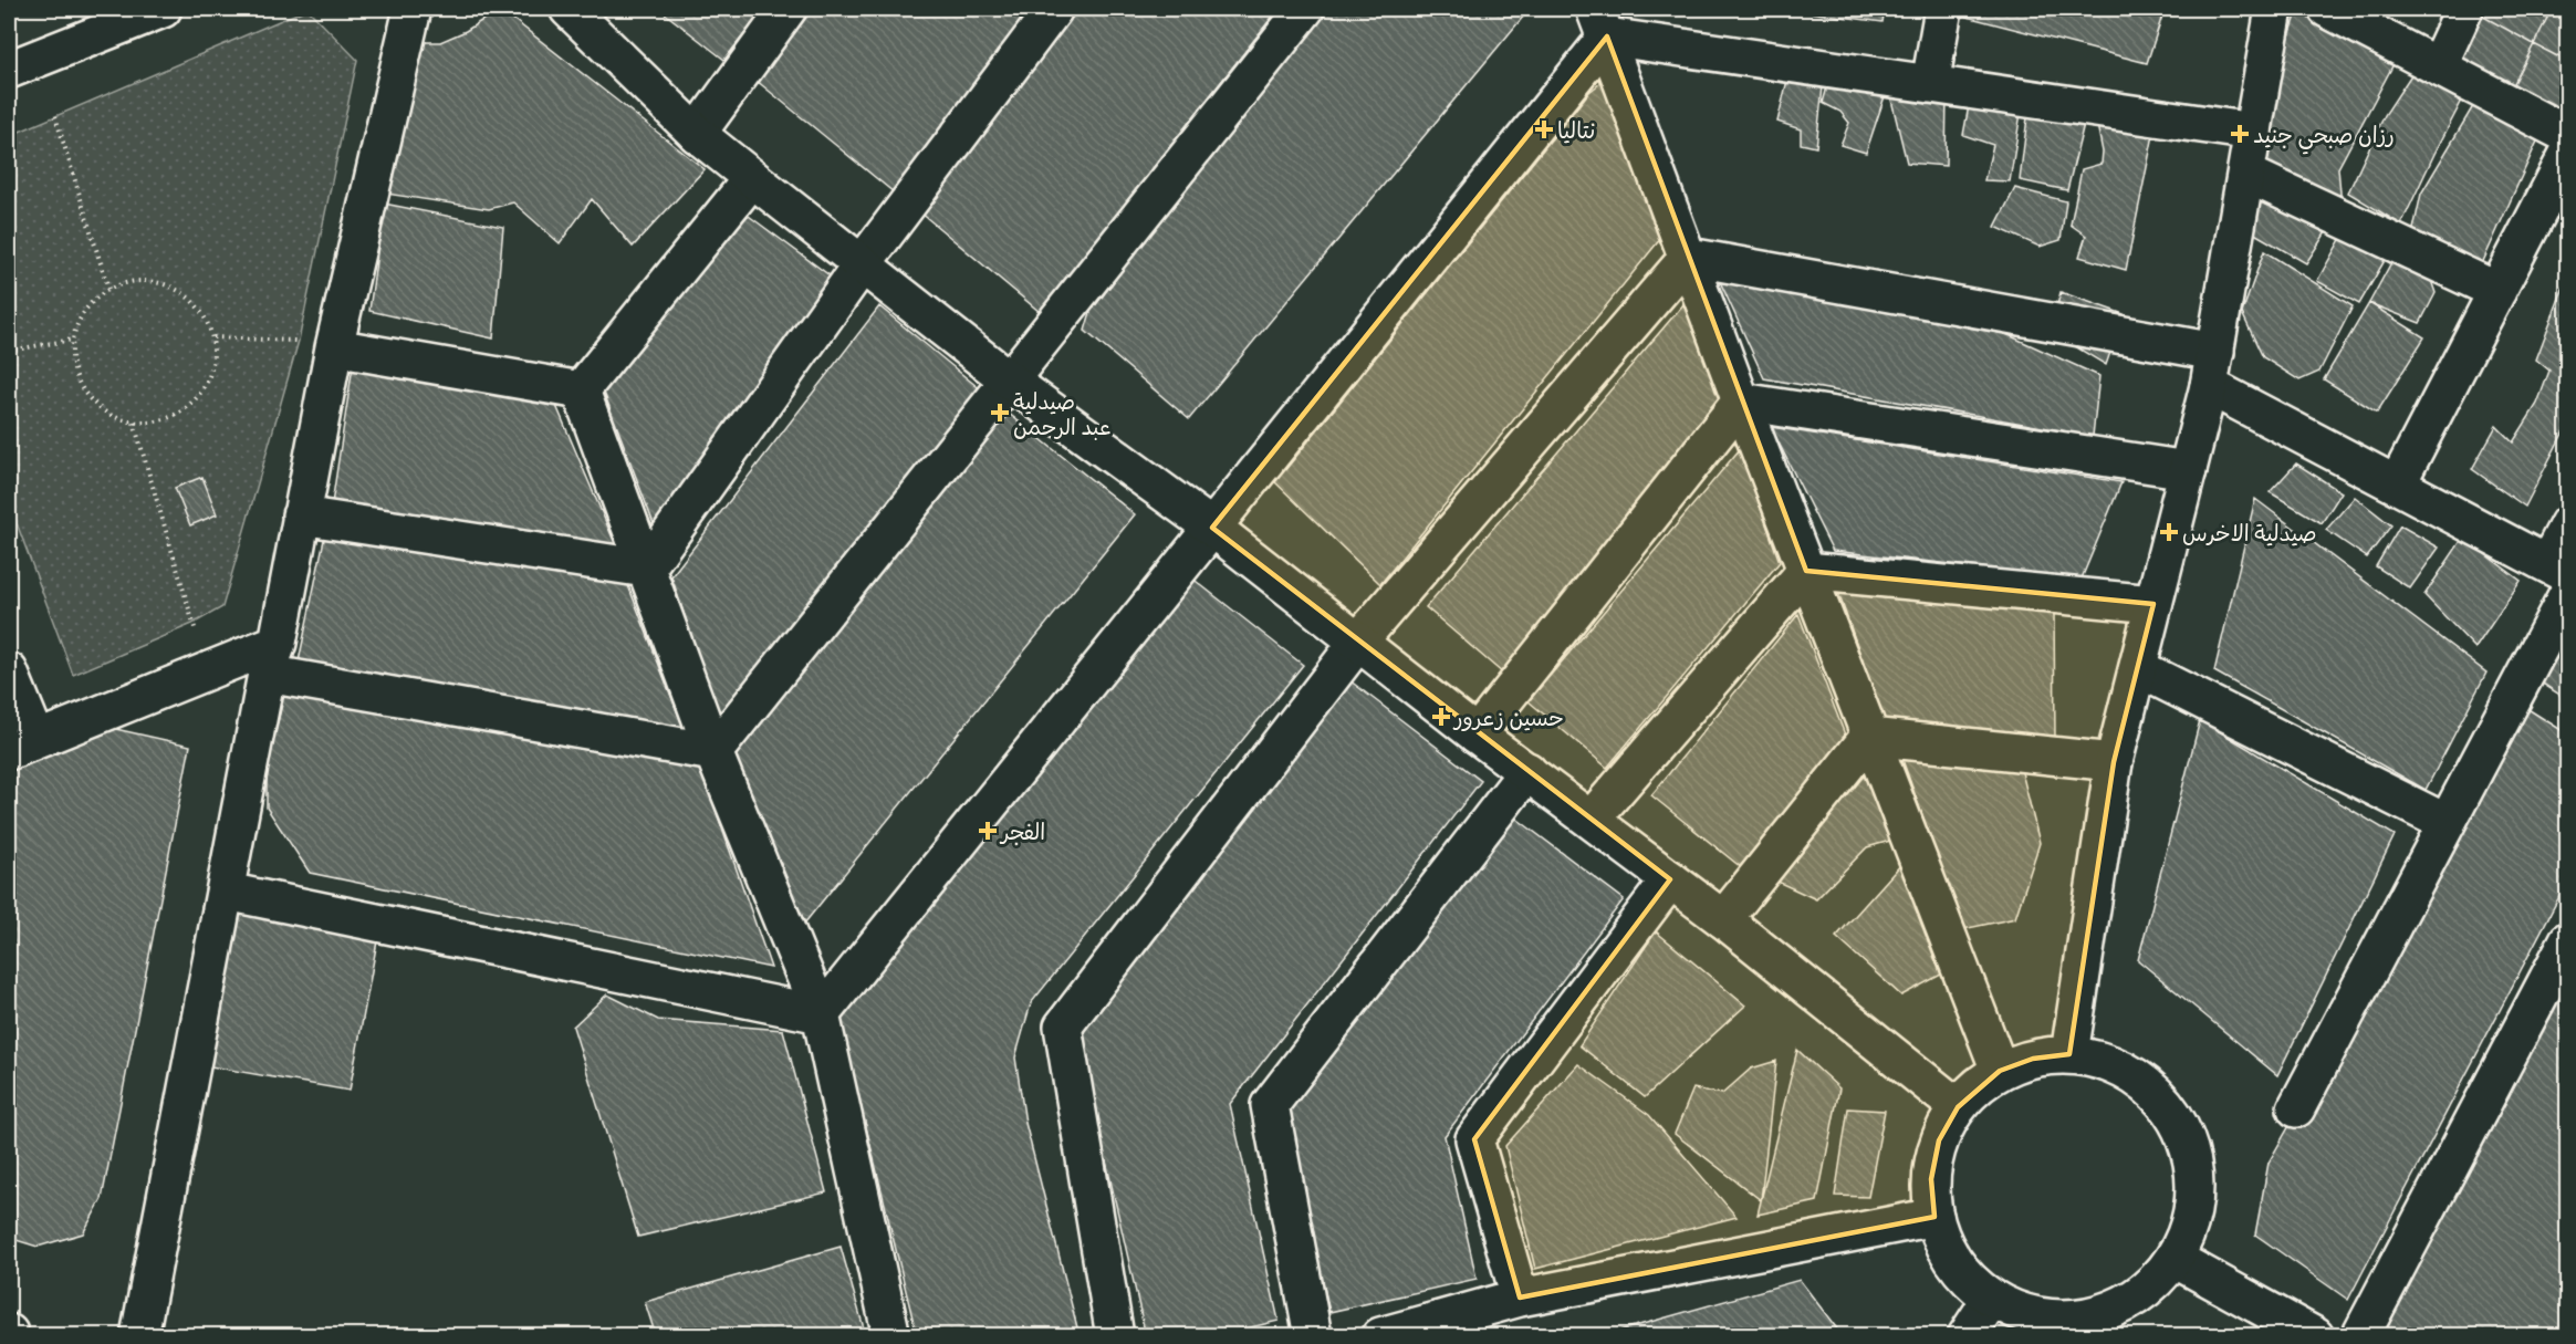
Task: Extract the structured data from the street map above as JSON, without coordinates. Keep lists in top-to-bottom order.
{
  "places": {
    "health": [
      "نتاليا",
      "رزان صبحي جنيد",
      "صيدلية عبد الرحمن",
      "صيدلية الاخرس",
      "حسين زعرور",
      "الفجر"
    ]
  }
}
